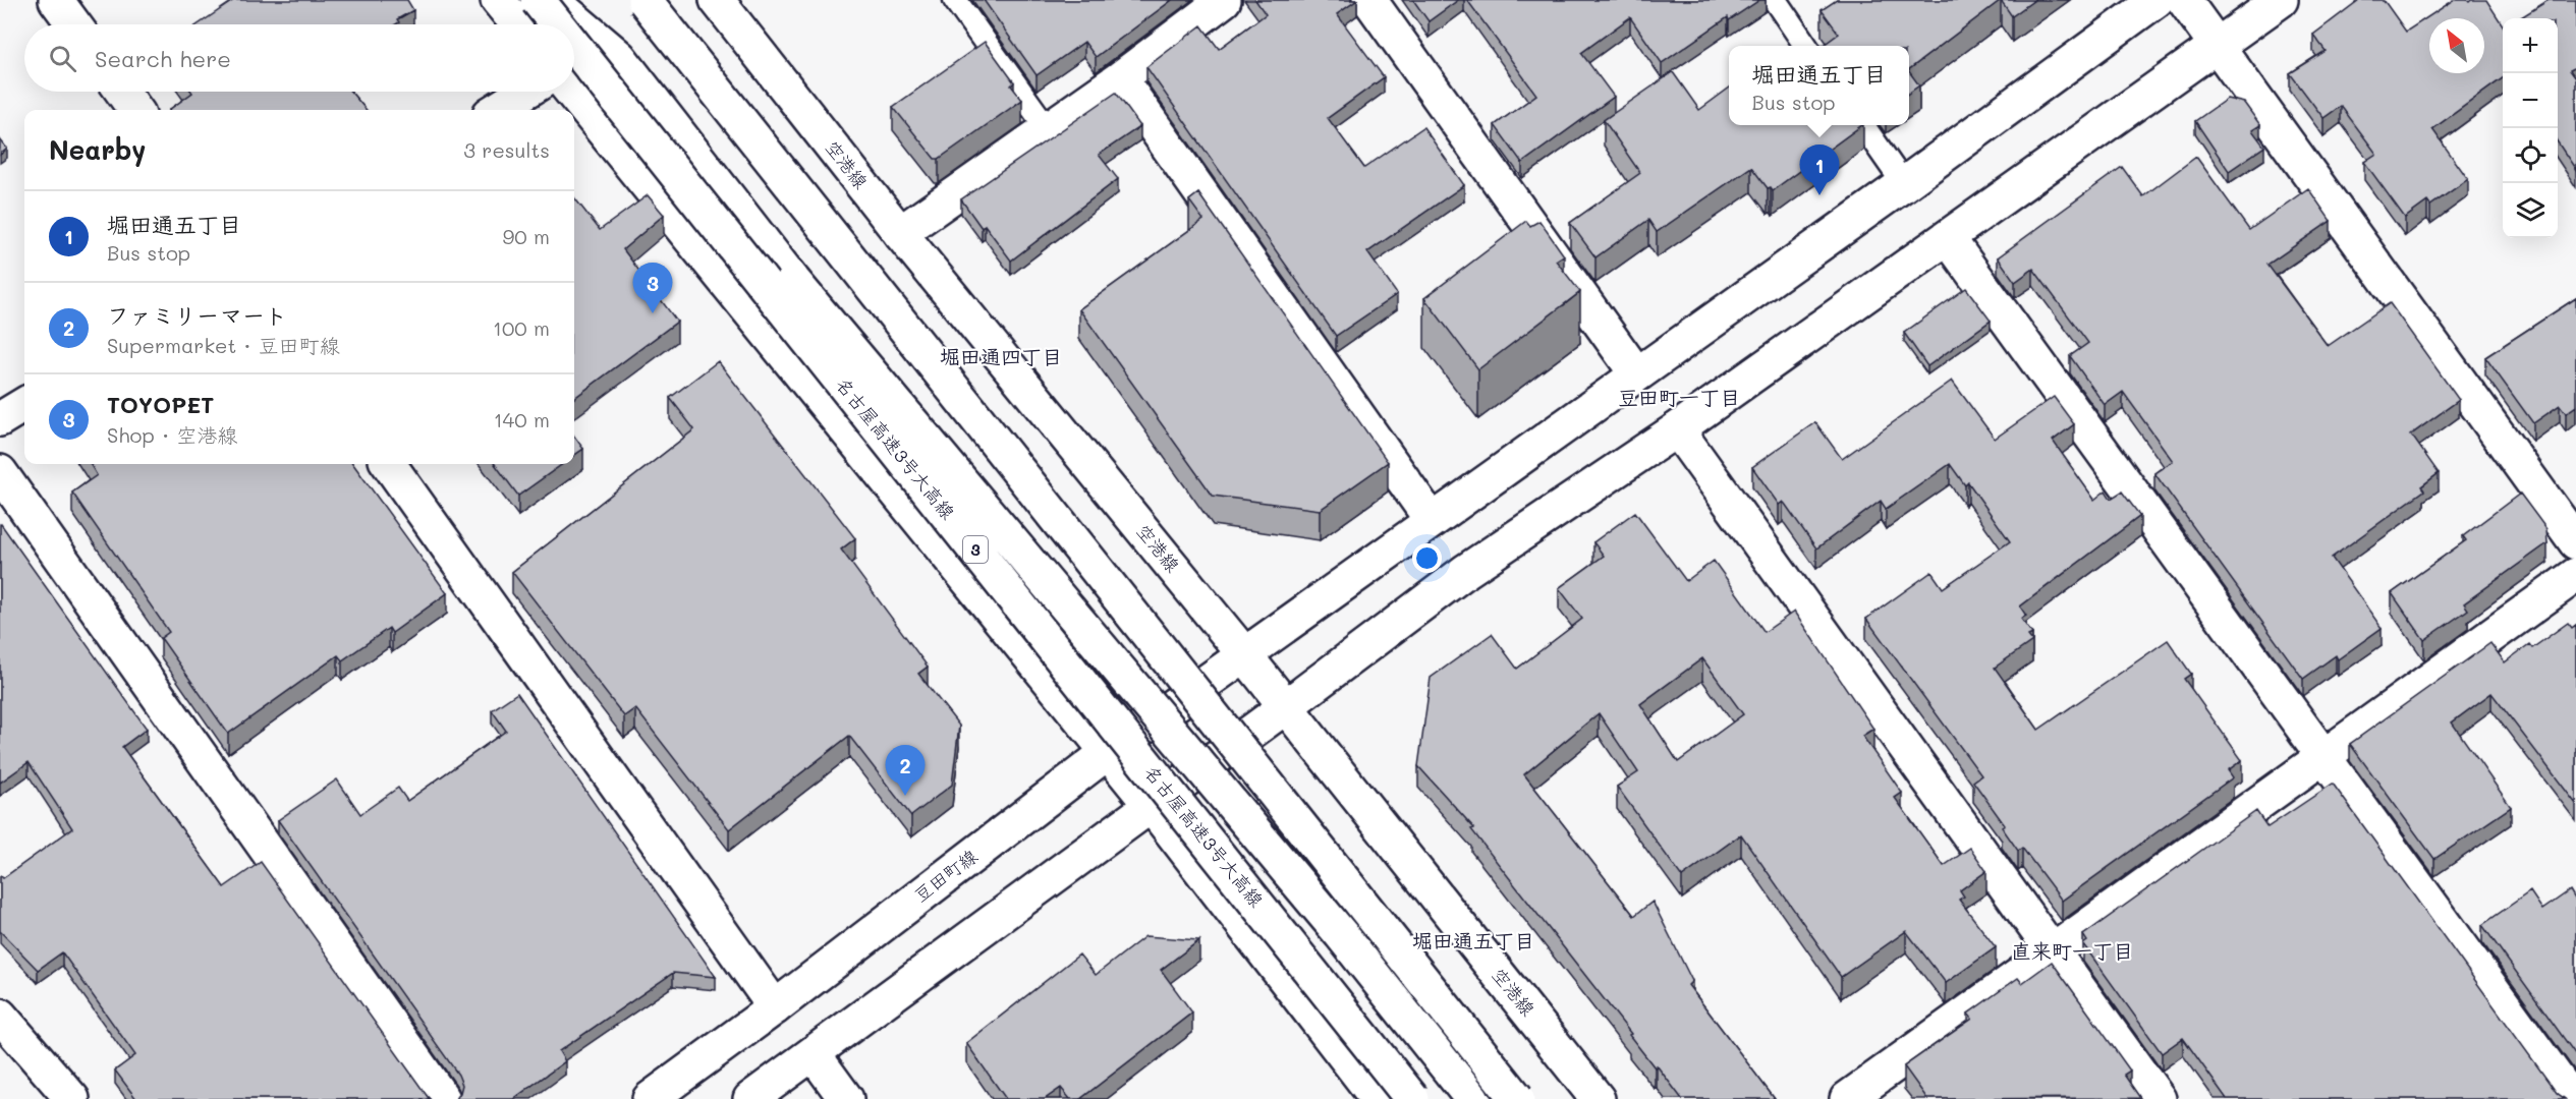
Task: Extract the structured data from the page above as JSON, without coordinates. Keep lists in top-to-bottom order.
{
  "streets": {
    "main road": [
      "空港線",
      "名古屋高速3号大高線",
      "3",
      "豆田町線"
    ]
  },
  "crossings": [
    ["空港線", "豆田町線"]
  ],
  "districts": [
    "堀田通四丁目",
    "豆田町一丁目",
    "堀田通五丁目",
    "直来町一丁目"
  ],
  "north": "top left",
  "page": {
    "map_buttons": ["+", "−"],
    "search": "Search here",
    "popup": ["堀田通五丁目", "Bus stop"],
    "heading": ["Nearby", "3 results"],
    "pins": ["1", "3", "2"],
    "list": [
      {
        "mark": "1",
        "name": "堀田通五丁目",
        "note": "Bus stop",
        "value": "90 m"
      },
      {
        "mark": "2",
        "name": "ファミリーマート",
        "note": "Supermarket · 豆田町線",
        "value": "100 m"
      },
      {
        "mark": "3",
        "name": "TOYOPET",
        "note": "Shop · 空港線",
        "value": "140 m"
      }
    ]
  }
}
